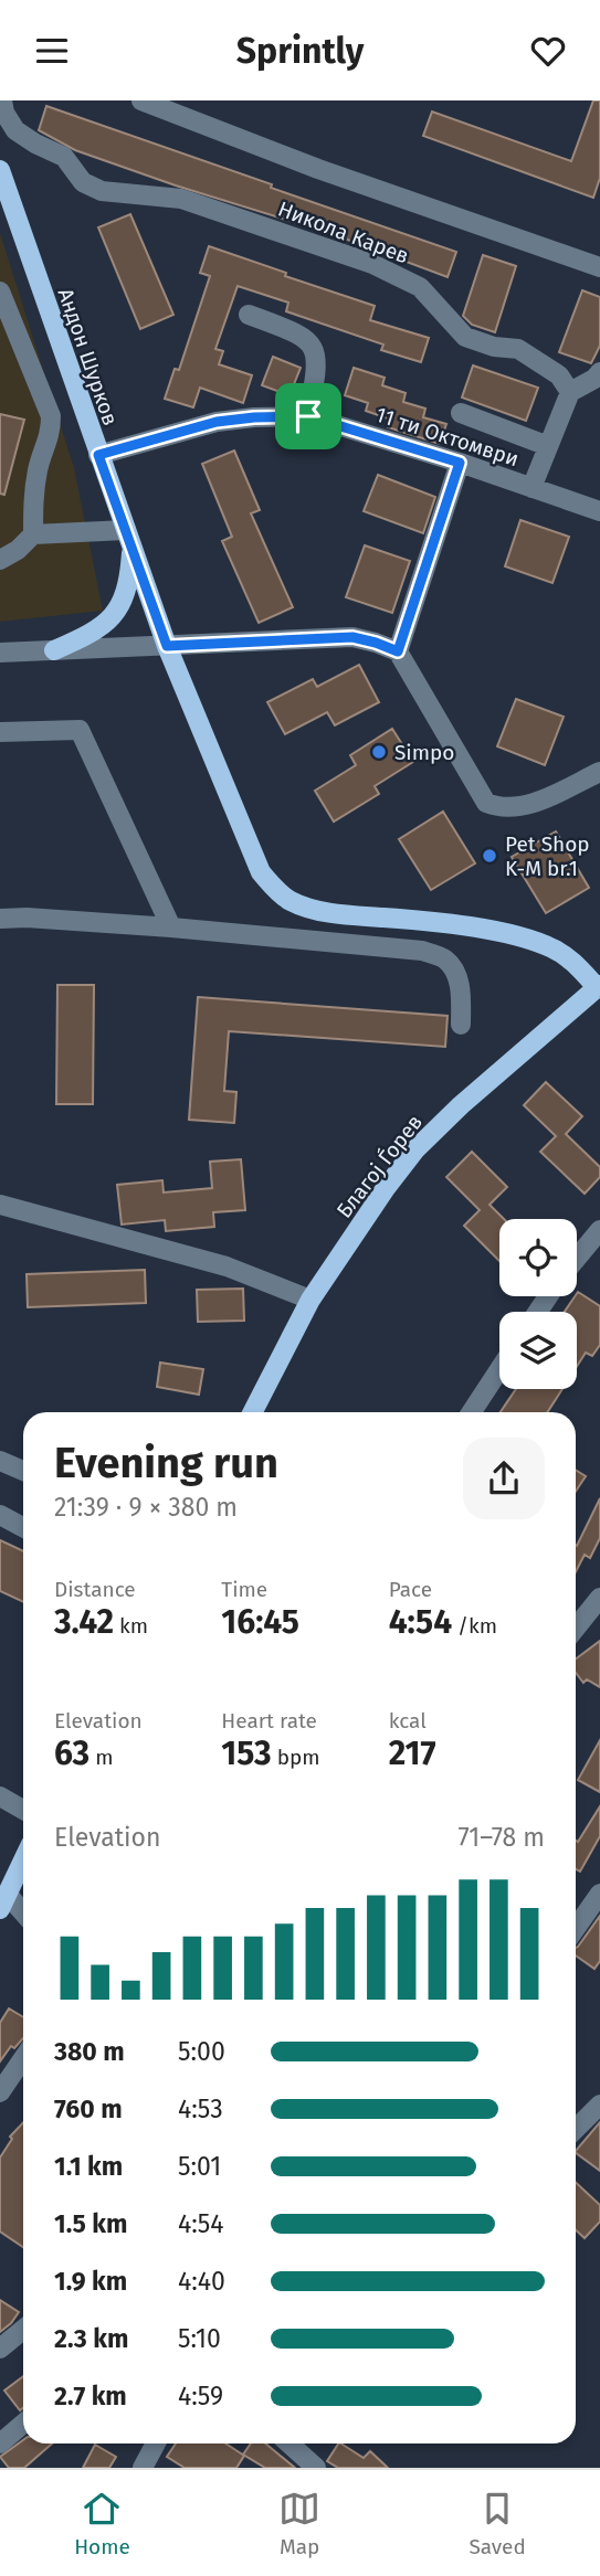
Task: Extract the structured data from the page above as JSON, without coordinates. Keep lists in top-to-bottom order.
{
  "streets": {
    "main road": ["Андон Шурков", "Благој Ѓорев"],
    "street": ["Никола Карев", "11 ти Октомври"]
  },
  "crossings": [
    ["Андон Шурков", "11 ти Октомври"],
    ["Андон Шурков", "Благој Ѓорев"]
  ],
  "places": ["Simpo", "Pet Shop K-M br.1"],
  "page": {
    "header": "Sprintly",
    "heading": ["Evening run", "21:39 · 9 × 380 m"],
    "stats": [
      ["Distance", "3.42 km"],
      ["Time", "16:45"],
      ["Pace", "4:54 /km"],
      ["Elevation", "63 m"],
      ["Heart rate", "153 bpm"],
      ["kcal", "217"]
    ],
    "chart": ["Elevation", "71–78 m"],
    "list": [
      {
        "name": "380 m",
        "note": "5:00"
      },
      {
        "name": "760 m",
        "note": "4:53"
      },
      {
        "name": "1.1 km",
        "note": "5:01"
      },
      {
        "name": "1.5 km",
        "note": "4:54"
      },
      {
        "name": "1.9 km",
        "note": "4:40"
      },
      {
        "name": "2.3 km",
        "note": "5:10"
      },
      {
        "name": "2.7 km",
        "note": "4:59"
      }
    ],
    "tabs": ["Home", "Map", "Saved"]
  }
}
